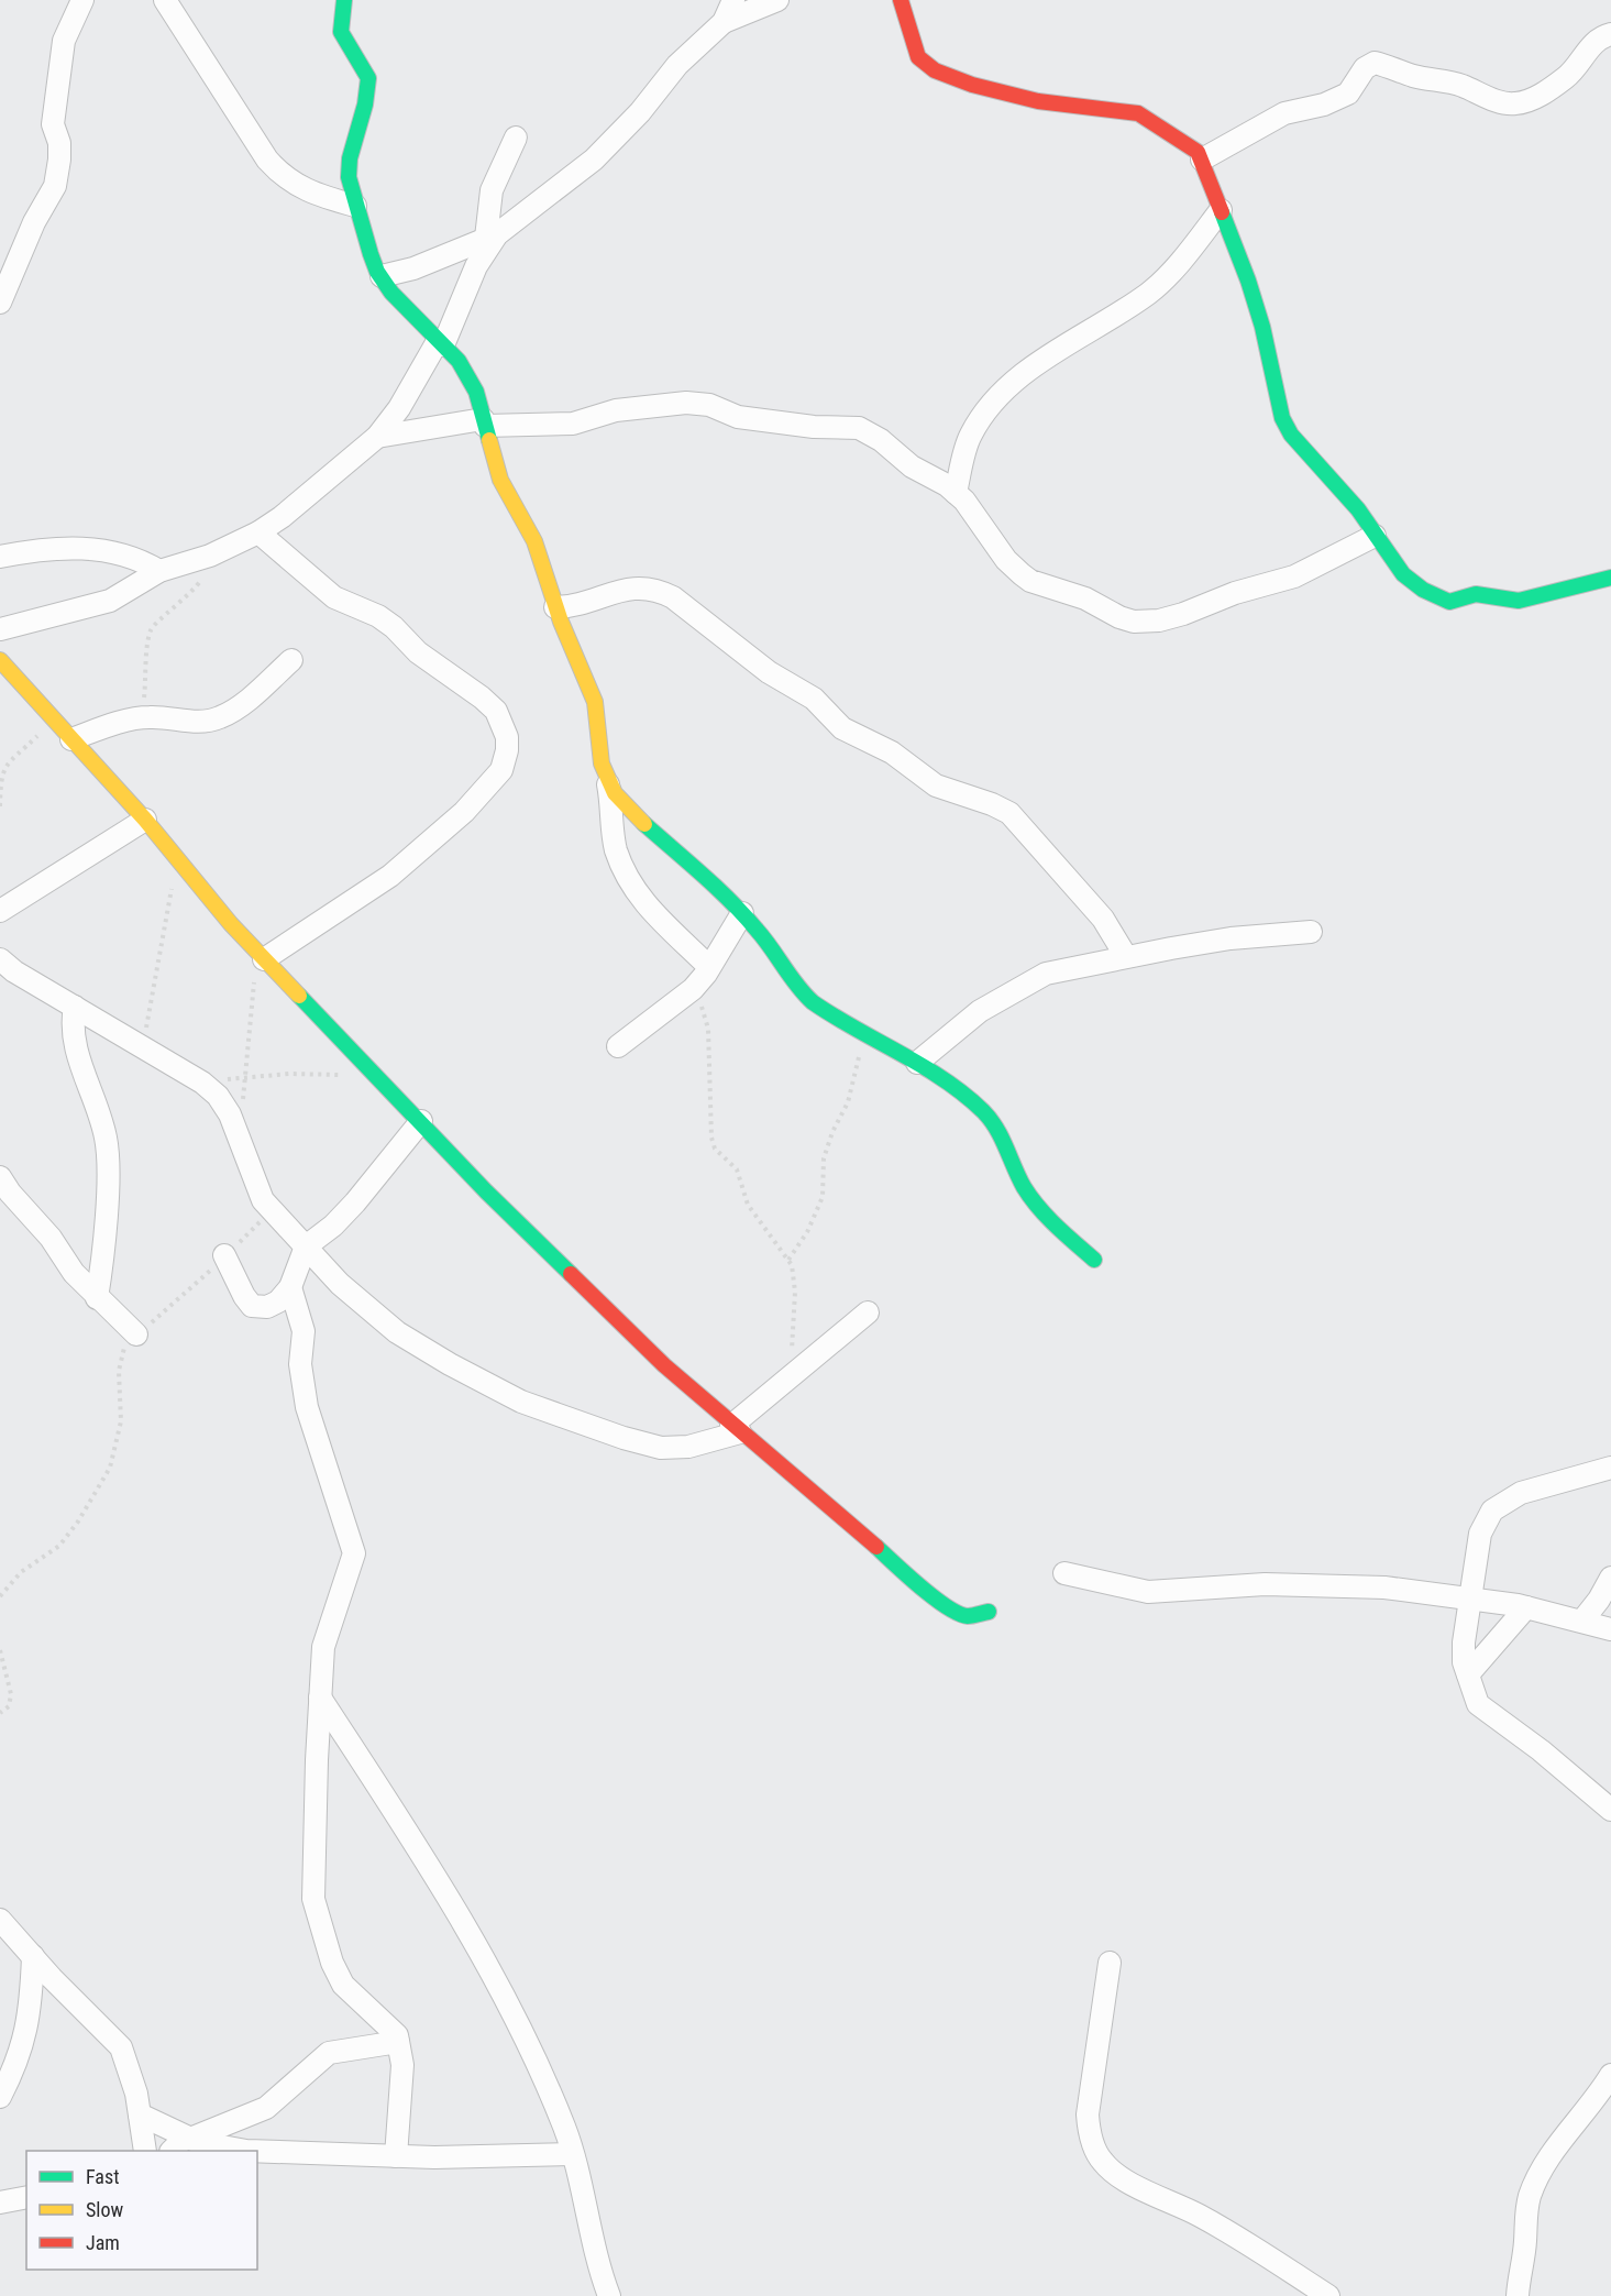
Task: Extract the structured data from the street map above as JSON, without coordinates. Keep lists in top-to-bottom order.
{
  "legend": ["Fast", "Slow", "Jam"]
}
